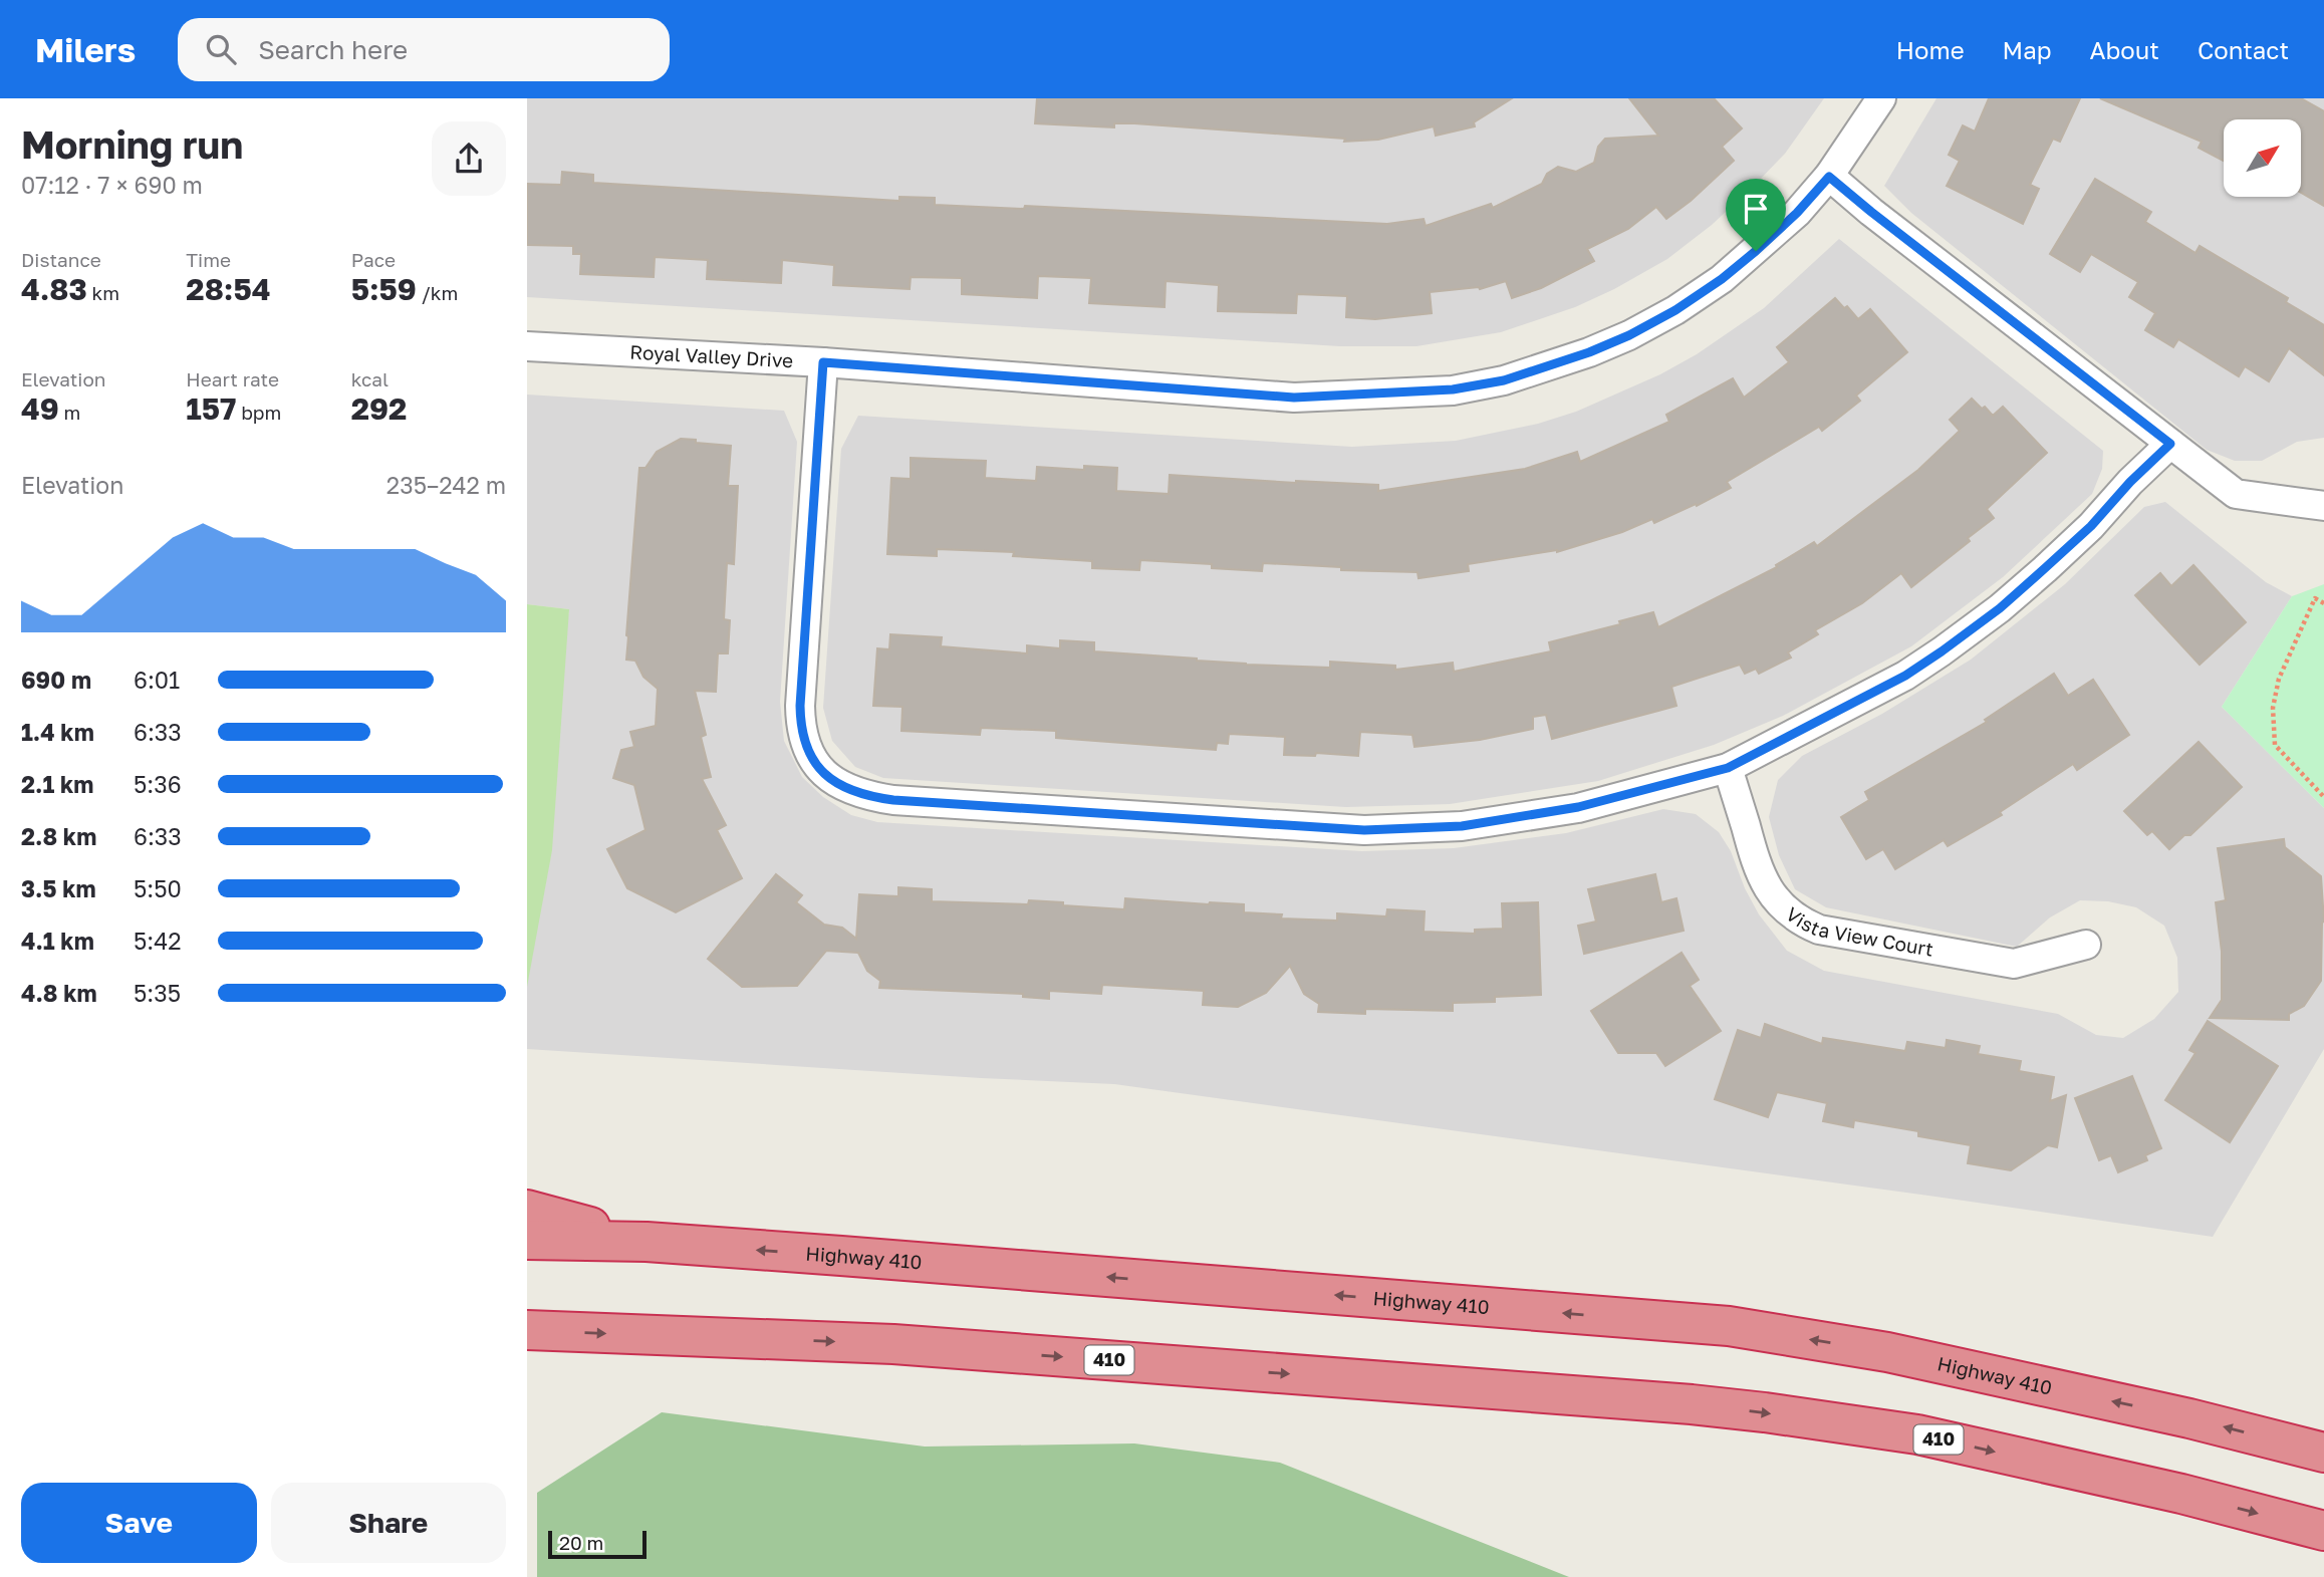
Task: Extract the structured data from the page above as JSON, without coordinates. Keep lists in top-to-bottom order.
{
  "streets": {
    "highway": ["Highway 410", "410"],
    "street": ["Royal Valley Drive", "Vista View Court"]
  },
  "scale_bar": "20 m",
  "north": "top right",
  "page": {
    "header": "Milers",
    "search": "Search here",
    "nav": [
      "Home",
      "Map",
      "About",
      "Contact"
    ],
    "heading": ["Morning run", "07:12 · 7 × 690 m"],
    "stats": [
      ["Distance", "4.83 km"],
      ["Time", "28:54"],
      ["Pace", "5:59 /km"],
      ["Elevation", "49 m"],
      ["Heart rate", "157 bpm"],
      ["kcal", "292"]
    ],
    "chart": ["Elevation", "235–242 m"],
    "list": [
      {
        "name": "690 m",
        "note": "6:01"
      },
      {
        "name": "1.4 km",
        "note": "6:33"
      },
      {
        "name": "2.1 km",
        "note": "5:36"
      },
      {
        "name": "2.8 km",
        "note": "6:33"
      },
      {
        "name": "3.5 km",
        "note": "5:50"
      },
      {
        "name": "4.1 km",
        "note": "5:42"
      },
      {
        "name": "4.8 km",
        "note": "5:35"
      }
    ],
    "buttons": ["Save", "Share"],
    "scale": "20 m"
  }
}
